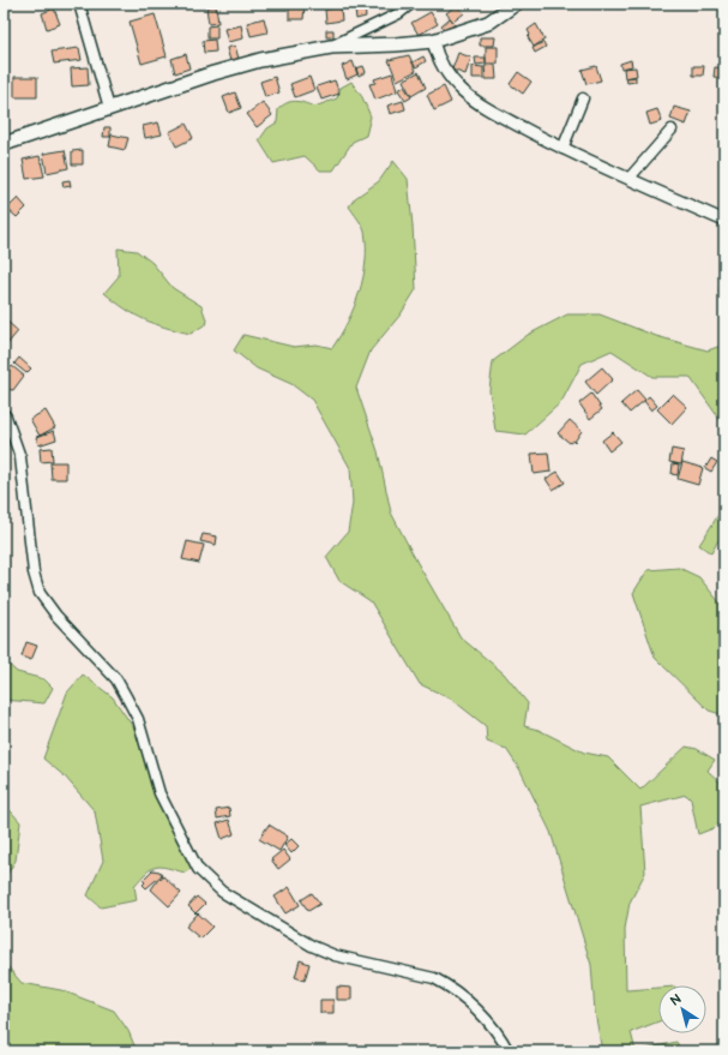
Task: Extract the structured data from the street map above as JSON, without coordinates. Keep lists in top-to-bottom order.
{
  "north": "top left"
}
